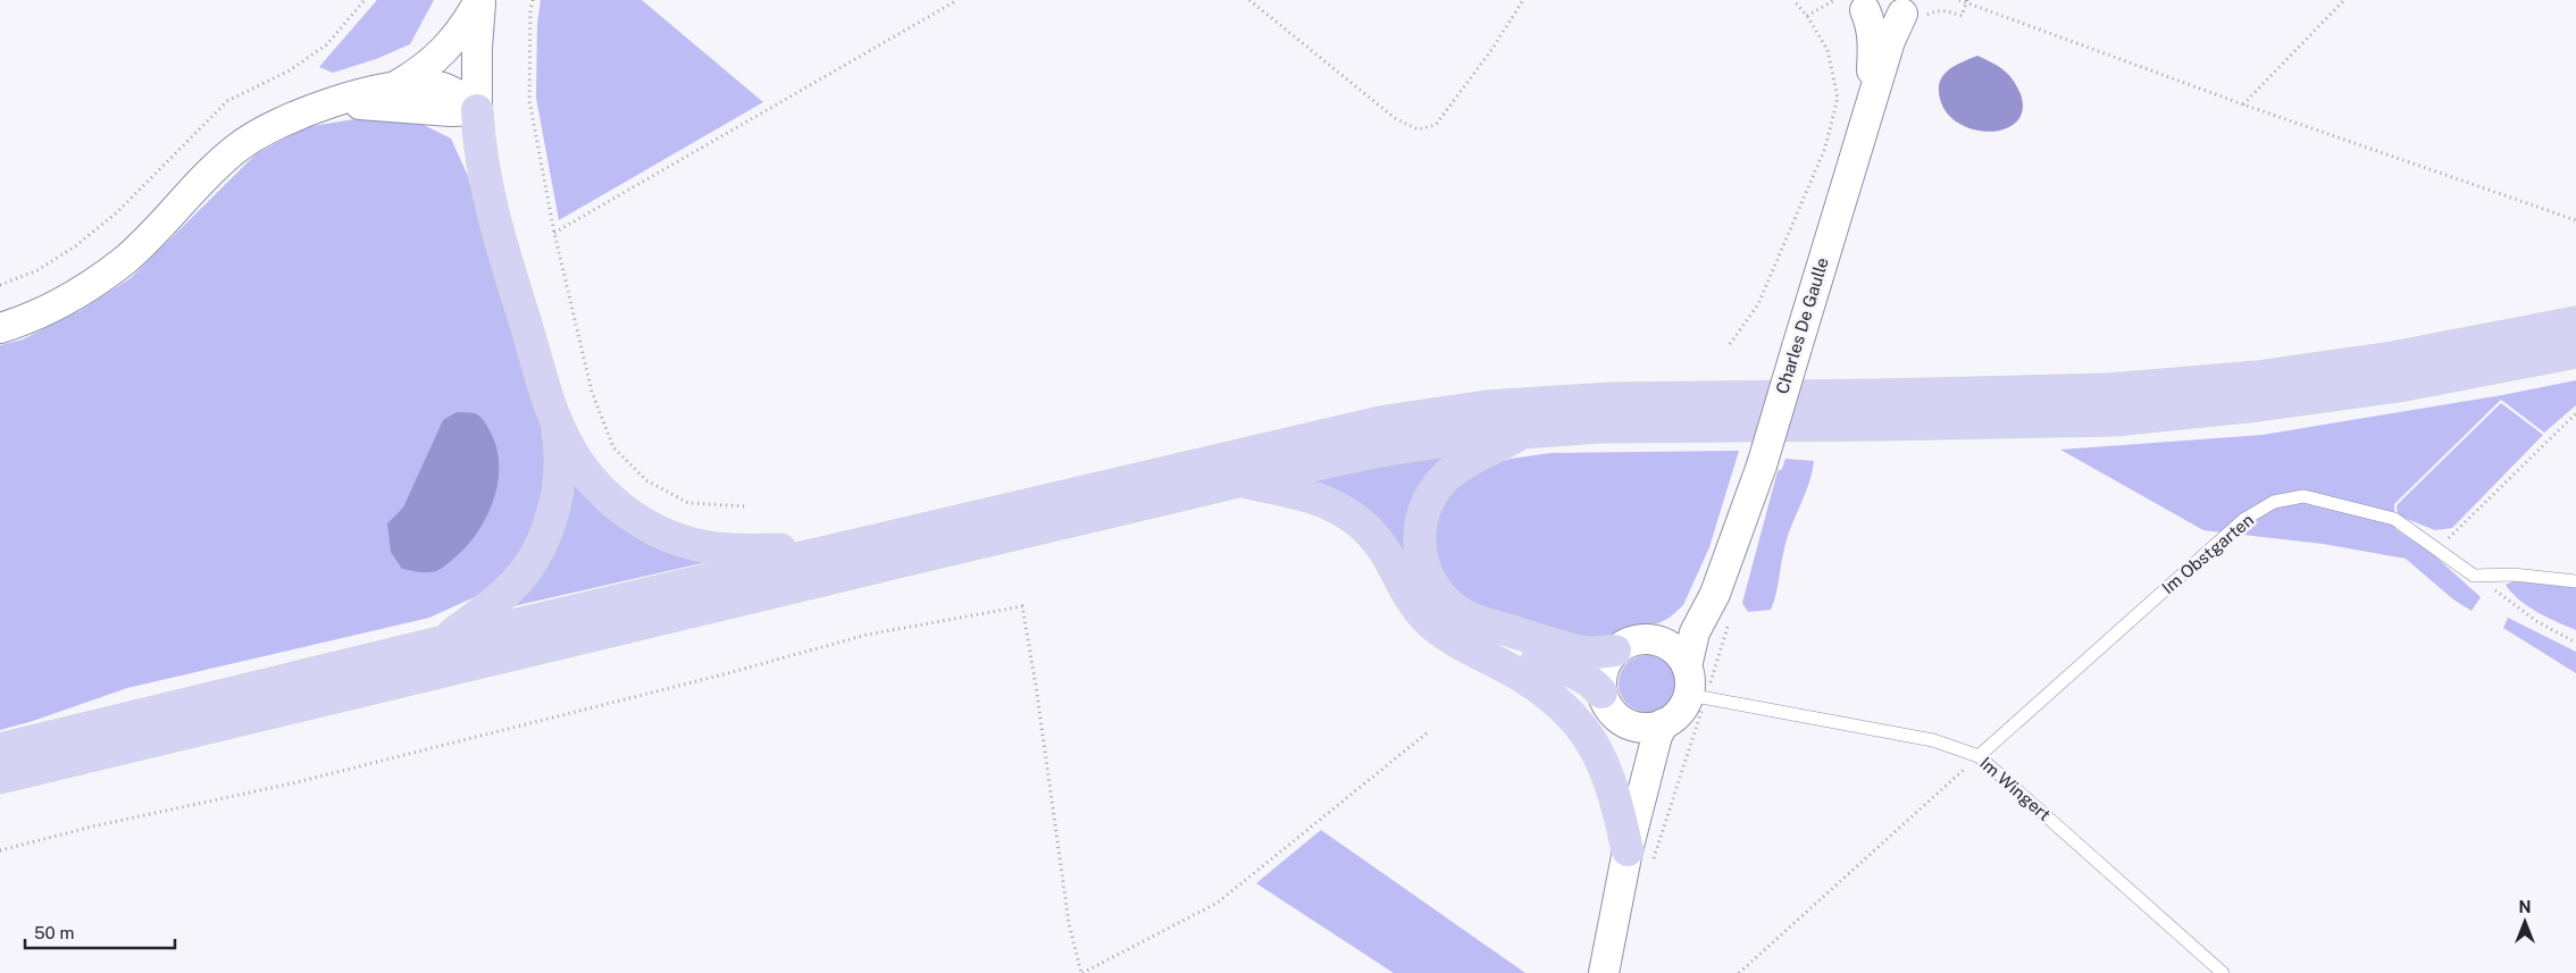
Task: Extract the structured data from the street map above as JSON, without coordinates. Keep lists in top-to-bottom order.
{
  "streets": {
    "street": ["Charles De Gaulle"],
    "lane": ["Im Obstgarten", "Im Wingert"]
  },
  "crossings": [
    ["Charles De Gaulle", "Im Wingert"],
    ["Im Obstgarten", "Im Wingert"]
  ],
  "scale_bar": "50 m",
  "north": "top"
}
